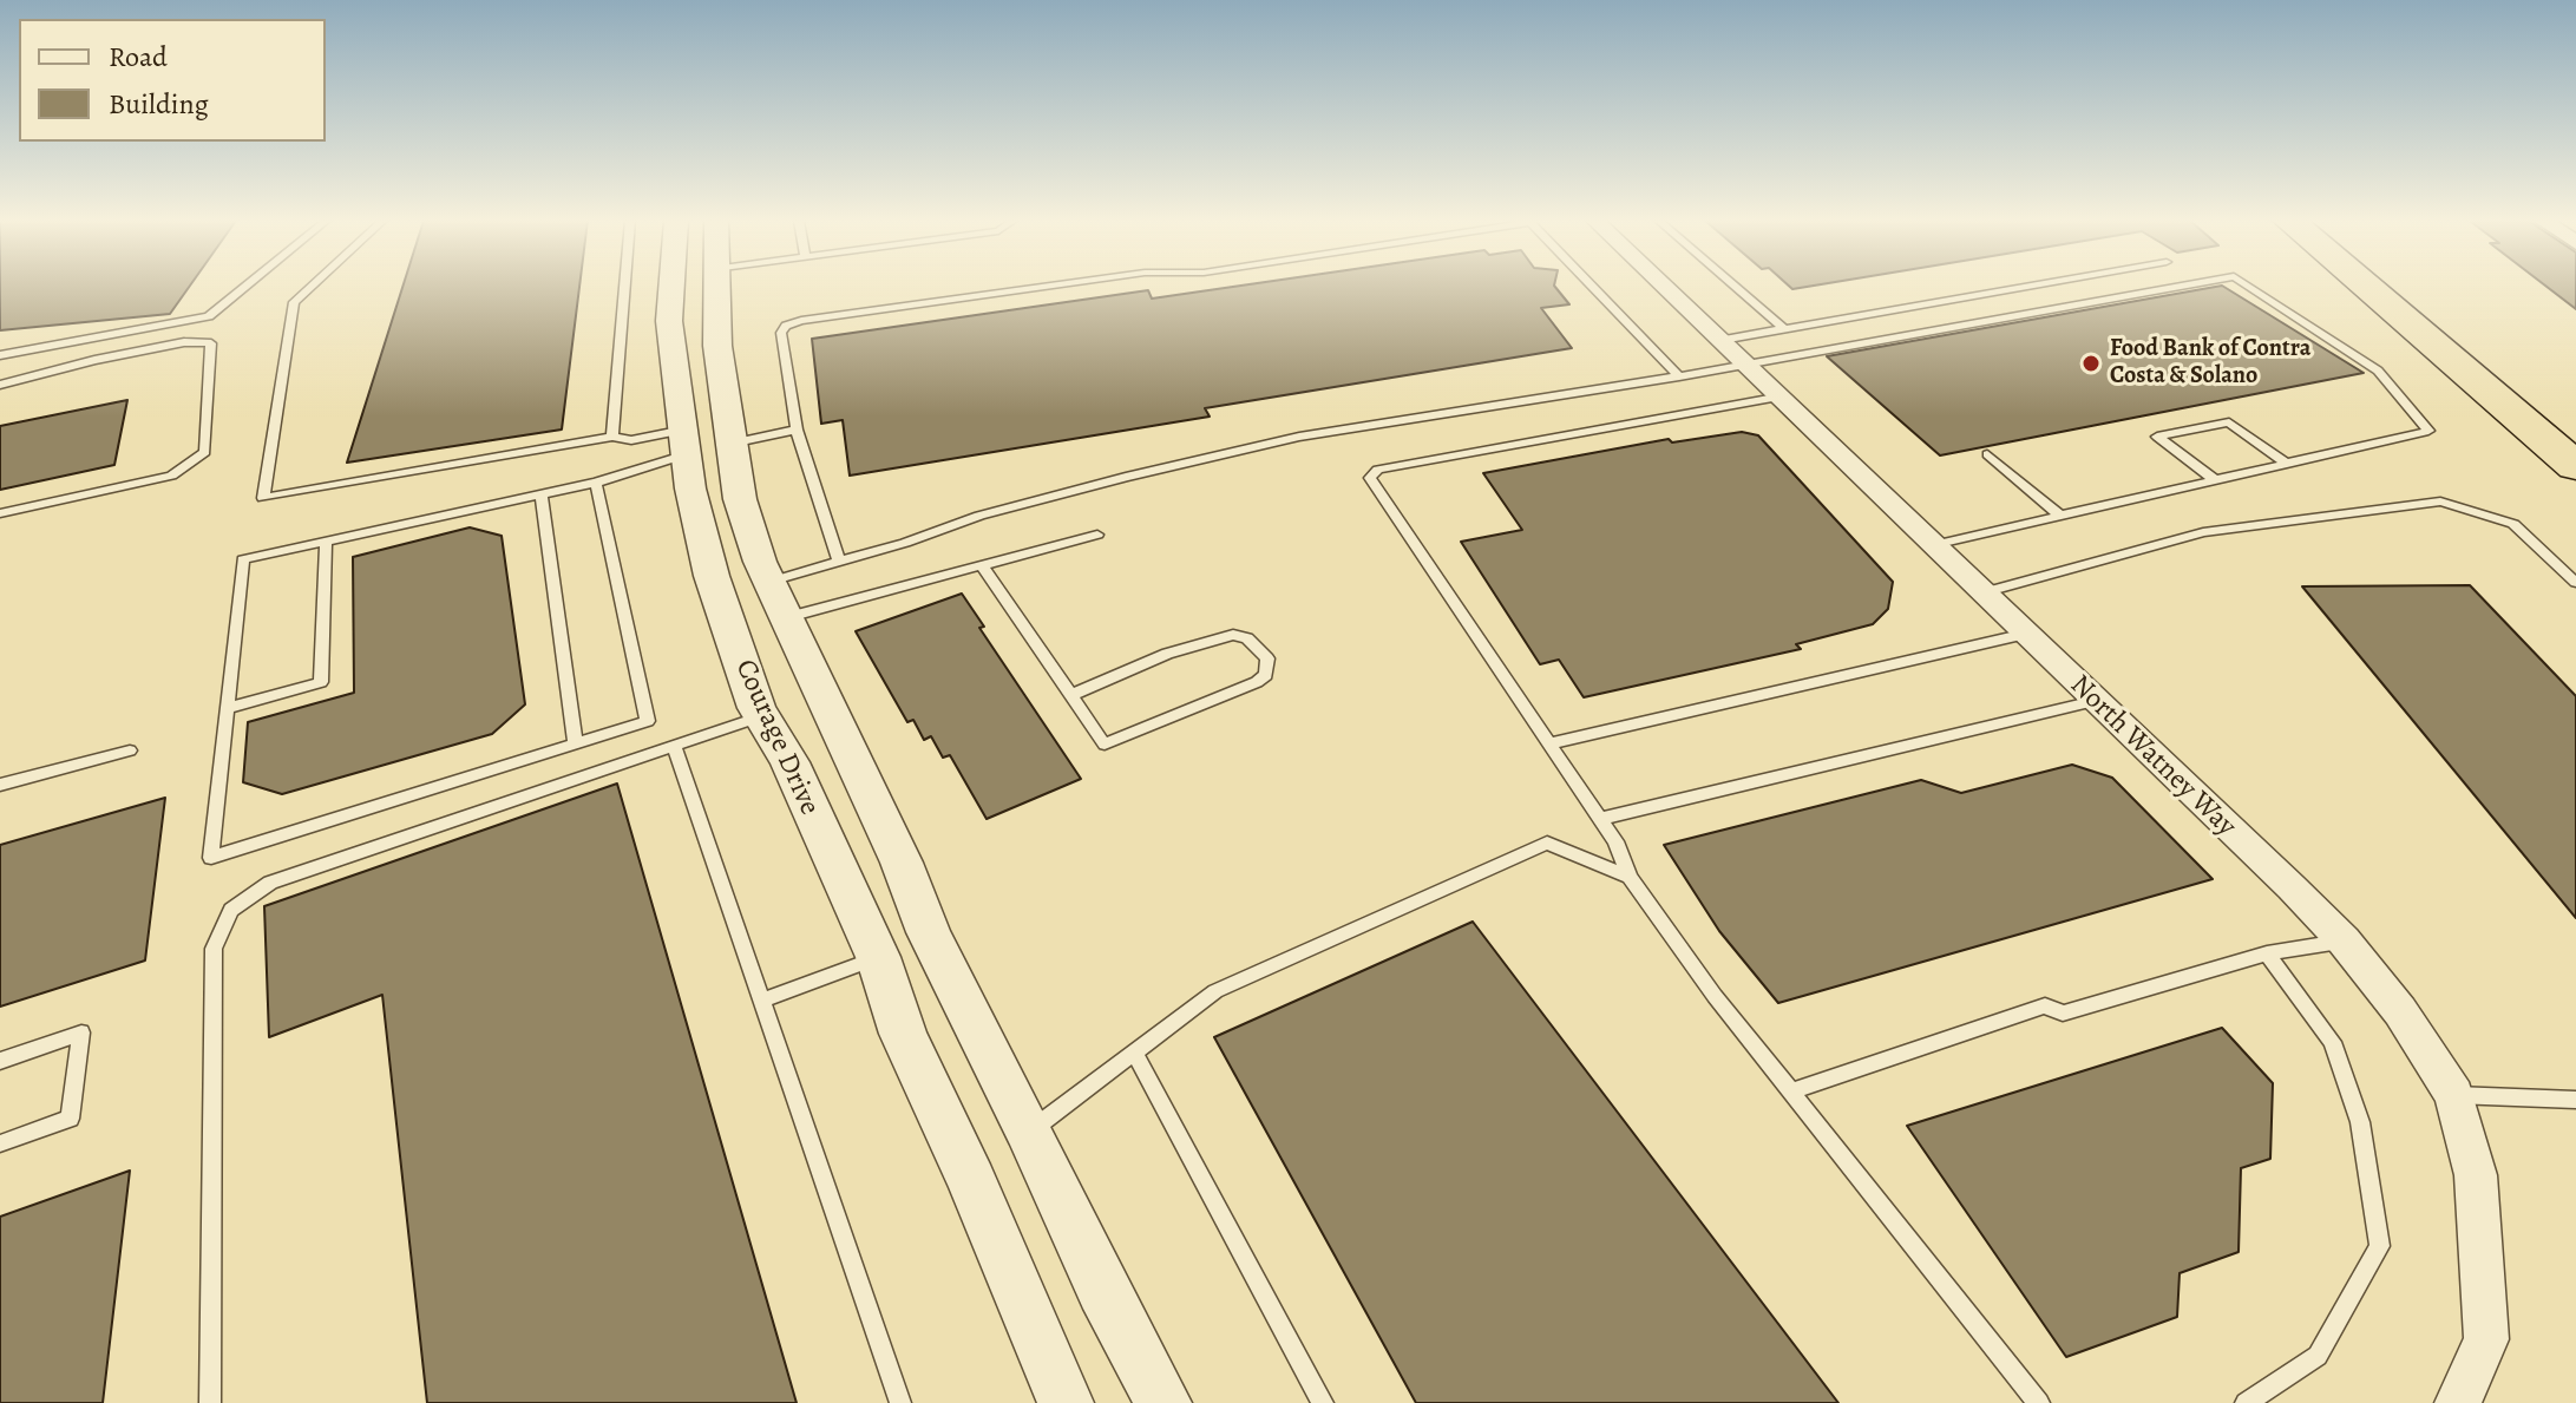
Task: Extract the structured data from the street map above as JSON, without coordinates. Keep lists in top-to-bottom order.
{
  "streets": {
    "street": ["Courage Drive", "North Watney Way"]
  },
  "places": ["Food Bank of Contra Costa & Solano"],
  "legend": ["Road", "Building"]
}
